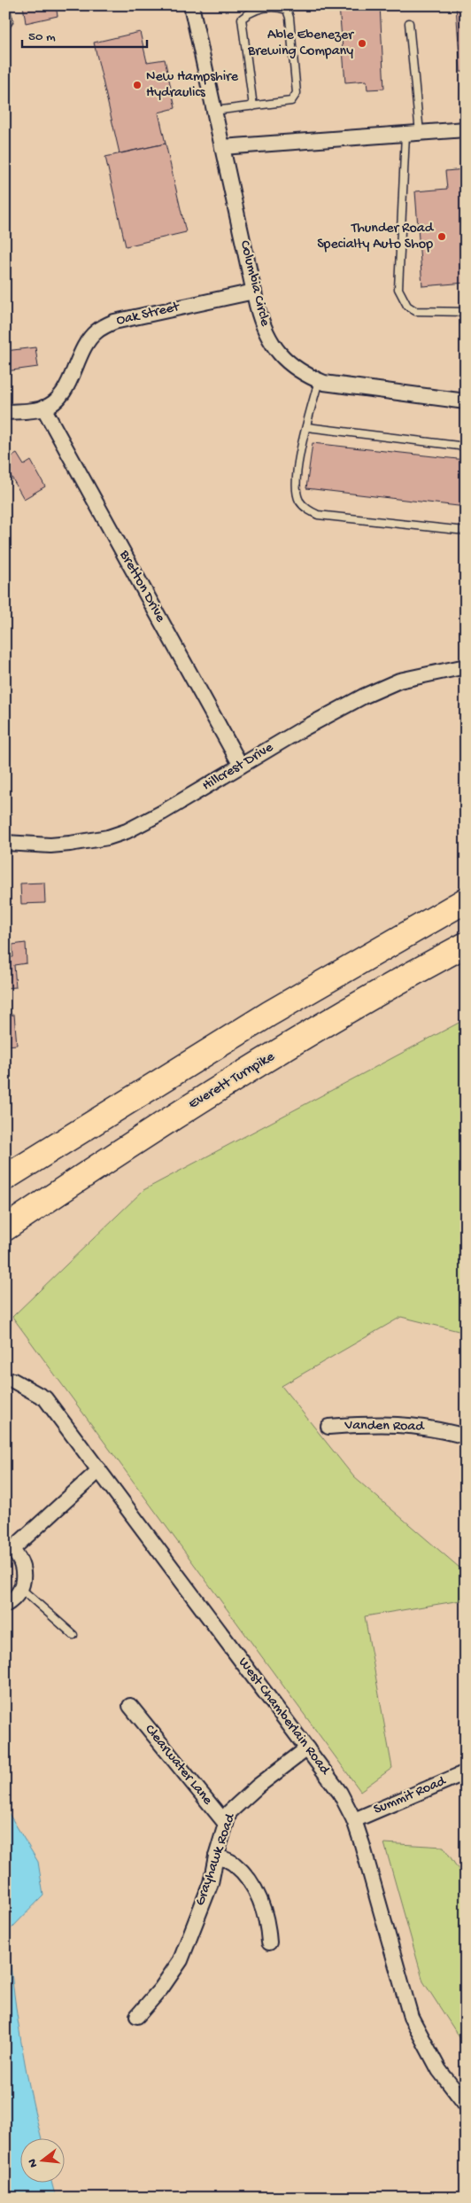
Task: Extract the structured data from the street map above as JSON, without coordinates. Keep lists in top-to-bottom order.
{
  "streets": {
    "highway": ["Everett Turnpike"],
    "street": [
      "Columbia Circle",
      "Oak Street",
      "Bretton Drive",
      "Hillcrest Drive",
      "Vanden Road",
      "West Chamberlain Road",
      "Clearwater Lane",
      "Summit Road",
      "Grayhawk Road"
    ]
  },
  "crossings": [
    ["Columbia Circle", "Oak Street"],
    ["Oak Street", "Bretton Drive"],
    ["Bretton Drive", "Hillcrest Drive"],
    ["West Chamberlain Road", "Summit Road"],
    ["West Chamberlain Road", "Grayhawk Road"],
    ["Clearwater Lane", "Grayhawk Road"]
  ],
  "places": ["Able Ebenezer Brewing Company", "New Hampshire Hydraulics", "Thunder Road Specialty Auto Shop"],
  "scale_bar": "50 m",
  "north": "left"
}
